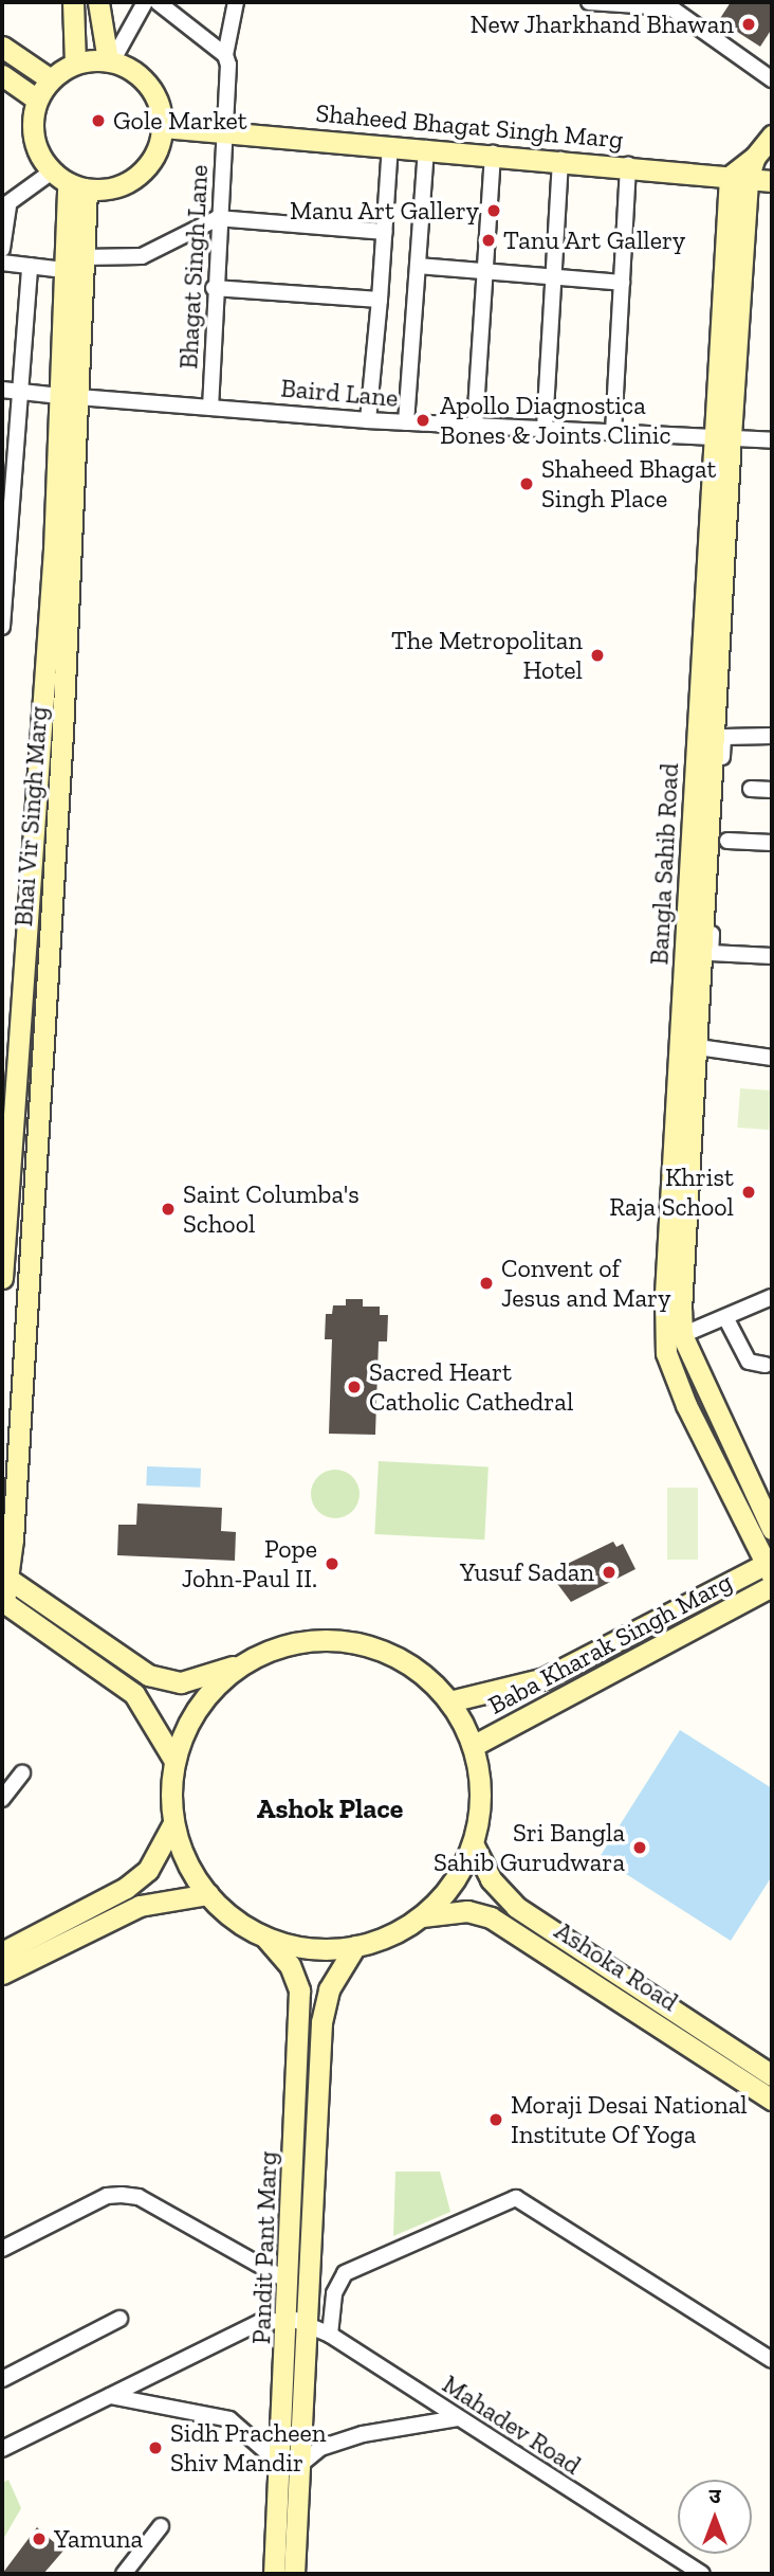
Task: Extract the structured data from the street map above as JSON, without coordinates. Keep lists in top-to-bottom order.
{
  "streets": {
    "street": [
      "Shaheed Bhagat Singh Marg",
      "Bhagat Singh Lane",
      "Baird Lane",
      "Bhai Vir Singh Marg",
      "Bangla Sahib Road",
      "Baba Kharak Singh Marg",
      "Ashoka Road",
      "Pandit Pant Marg",
      "Mahadev Road"
    ]
  },
  "crossings": [
    ["Shaheed Bhagat Singh Marg", "Bhagat Singh Lane"],
    ["Shaheed Bhagat Singh Marg", "Bhai Vir Singh Marg"],
    ["Shaheed Bhagat Singh Marg", "Bangla Sahib Road"],
    ["Bhagat Singh Lane", "Baird Lane"],
    ["Baird Lane", "Bhai Vir Singh Marg"],
    ["Baird Lane", "Bangla Sahib Road"],
    ["Bangla Sahib Road", "Baba Kharak Singh Marg"],
    ["Pandit Pant Marg", "Mahadev Road"]
  ],
  "districts": ["Ashok Place"],
  "places": [
    "New Jharkhand Bhawan",
    "Gole Market",
    "Manu Art Gallery",
    "Tanu Art Gallery",
    "Apollo Diagnostica Bones & Joints Clinic",
    "Shaheed Bhagat Singh Place",
    "The Metropolitan Hotel",
    "Khrist Raja School",
    "Saint Columba's School",
    "Convent of Jesus and Mary",
    "Sacred Heart Catholic Cathedral",
    "Pope John-Paul II.",
    "Yusuf Sadan",
    "Sri Bangla Sahib Gurudwara",
    "Moraji Desai National Institute Of Yoga",
    "Sidh Pracheen Shiv Mandir",
    "Yamuna"
  ],
  "north": "top"
}
